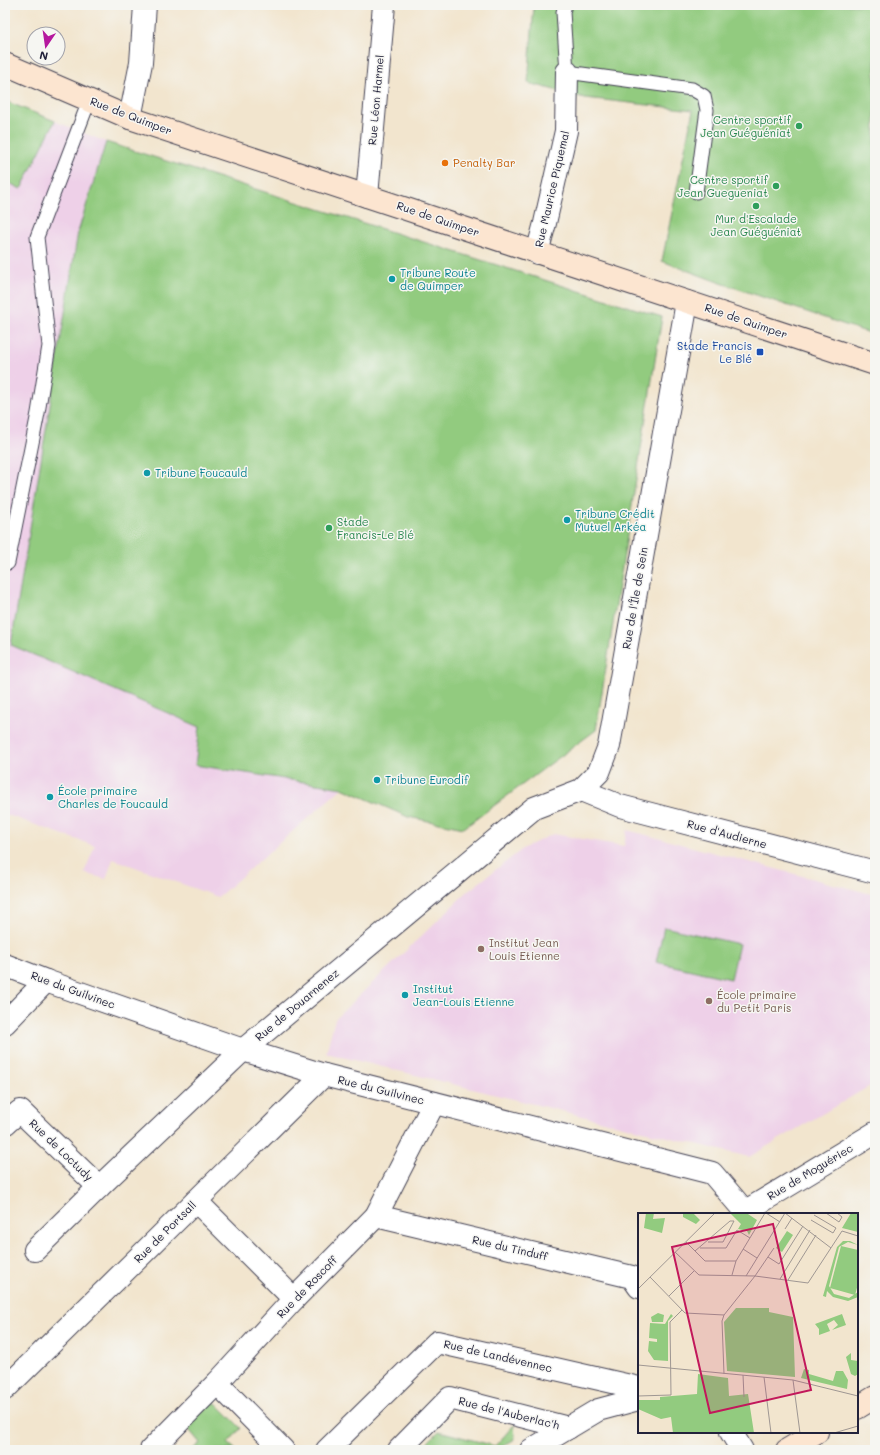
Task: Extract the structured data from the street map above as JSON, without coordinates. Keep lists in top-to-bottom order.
{
  "streets": {
    "main road": ["Rue de Quimper"],
    "street": [
      "Rue Léon Harmel",
      "Rue Maurice Piquemal",
      "Rue de l'Île de Sein",
      "Rue d'Audierne",
      "Rue du Guilvinec",
      "Rue de Douarnenez",
      "Rue de Loctudy",
      "Rue de Moguériec",
      "Rue de Portsall",
      "Rue du Tinduff",
      "Rue de Roscoff",
      "Rue de Landévennec",
      "Rue de l'Auberlac'h"
    ]
  },
  "crossings": [
    ["Rue Léon Harmel", "Rue de Quimper"],
    ["Rue de Quimper", "Rue Maurice Piquemal"],
    ["Rue de Quimper", "Rue de l'Île de Sein"],
    ["Rue de l'Île de Sein", "Rue d'Audierne"],
    ["Rue de l'Île de Sein", "Rue de Douarnenez"],
    ["Rue d'Audierne", "Rue de Douarnenez"],
    ["Rue du Guilvinec", "Rue de Douarnenez"],
    ["Rue du Guilvinec", "Rue de Moguériec"],
    ["Rue du Guilvinec", "Rue de Portsall"],
    ["Rue du Guilvinec", "Rue de Roscoff"],
    ["Rue de Douarnenez", "Rue de Loctudy"],
    ["Rue du Tinduff", "Rue de Roscoff"]
  ],
  "places": {
    "other": [
      "Centre sportif Jean Guéguéniat",
      "Penalty Bar",
      "Centre sportif Jean Guegueniat",
      "Mur d'Escalade Jean Guéguéniat",
      "Tribune Route de Quimper",
      "Tribune Foucauld",
      "Tribune Crédit Mutuel Arkéa",
      "Stade Francis-Le Blé",
      "Tribune Eurodif",
      "École primaire Charles de Foucauld",
      "Institut Jean Louis Etienne",
      "Institut Jean-Louis Etienne",
      "École primaire du Petit Paris"
    ],
    "transit": ["Stade Francis Le Blé"]
  },
  "north": "bottom"
}
